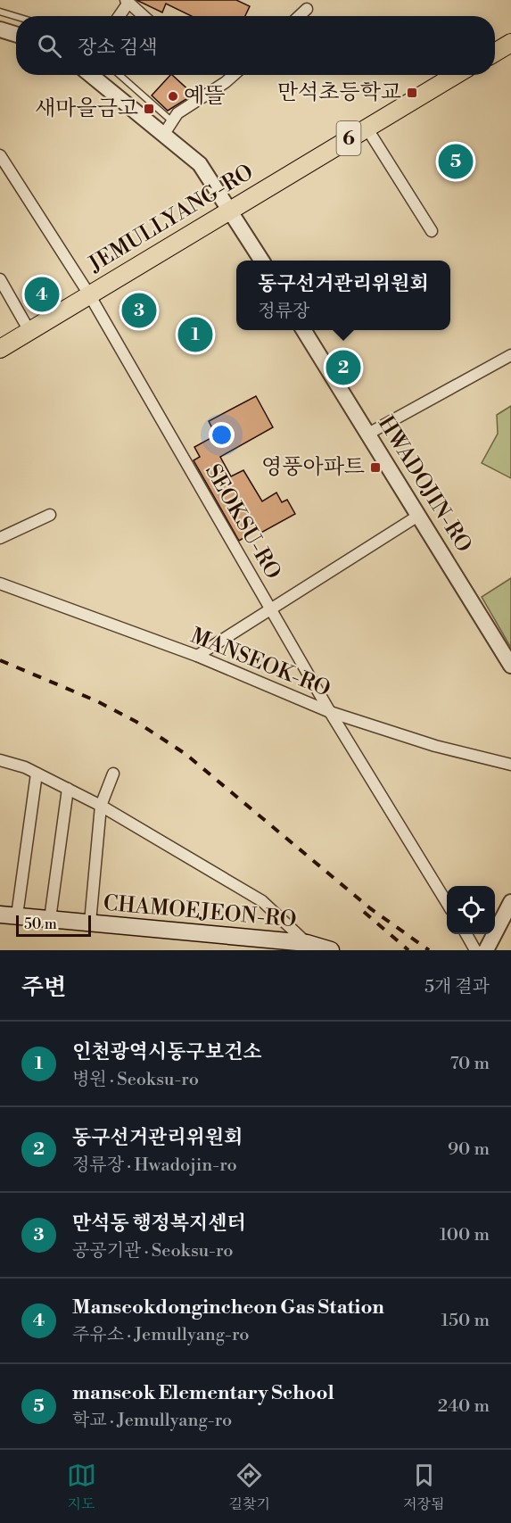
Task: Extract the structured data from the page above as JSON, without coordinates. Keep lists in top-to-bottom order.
{
  "streets": {
    "main road": ["6", "JEMULLYANG-RO", "CHAMOEJEON-RO"],
    "street": ["HWADOJIN-RO", "SEOKSU-RO", "MANSEOK-RO"]
  },
  "crossings": [
    ["JEMULLYANG-RO", "SEOKSU-RO"],
    ["SEOKSU-RO", "MANSEOK-RO"]
  ],
  "places": {
    "transit": ["만석초등학교", "새마을금고", "영풍아파트"],
    "other": ["예뜰"]
  },
  "scale_bar": "50 m",
  "page": {
    "search": "장소 검색",
    "pins": [
      "5",
      "4",
      "3",
      "1",
      "2"
    ],
    "popup": ["동구선거관리위원회", "정류장"],
    "scale": "50 m",
    "heading": ["주변", "5개 결과"],
    "list": [
      {
        "mark": "1",
        "name": "인천광역시동구보건소",
        "note": "병원 · Seoksu-ro",
        "value": "70 m"
      },
      {
        "mark": "2",
        "name": "동구선거관리위원회",
        "note": "정류장 · Hwadojin-ro",
        "value": "90 m"
      },
      {
        "mark": "3",
        "name": "만석동 행정복지센터",
        "note": "공공기관 · Seoksu-ro",
        "value": "100 m"
      },
      {
        "mark": "4",
        "name": "Manseokdongincheon Gas Station",
        "note": "주유소 · Jemullyang-ro",
        "value": "150 m"
      },
      {
        "mark": "5",
        "name": "manseok Elementary School",
        "note": "학교 · Jemullyang-ro",
        "value": "240 m"
      }
    ],
    "nav": ["지도", "길찾기", "저장됨"]
  }
}
